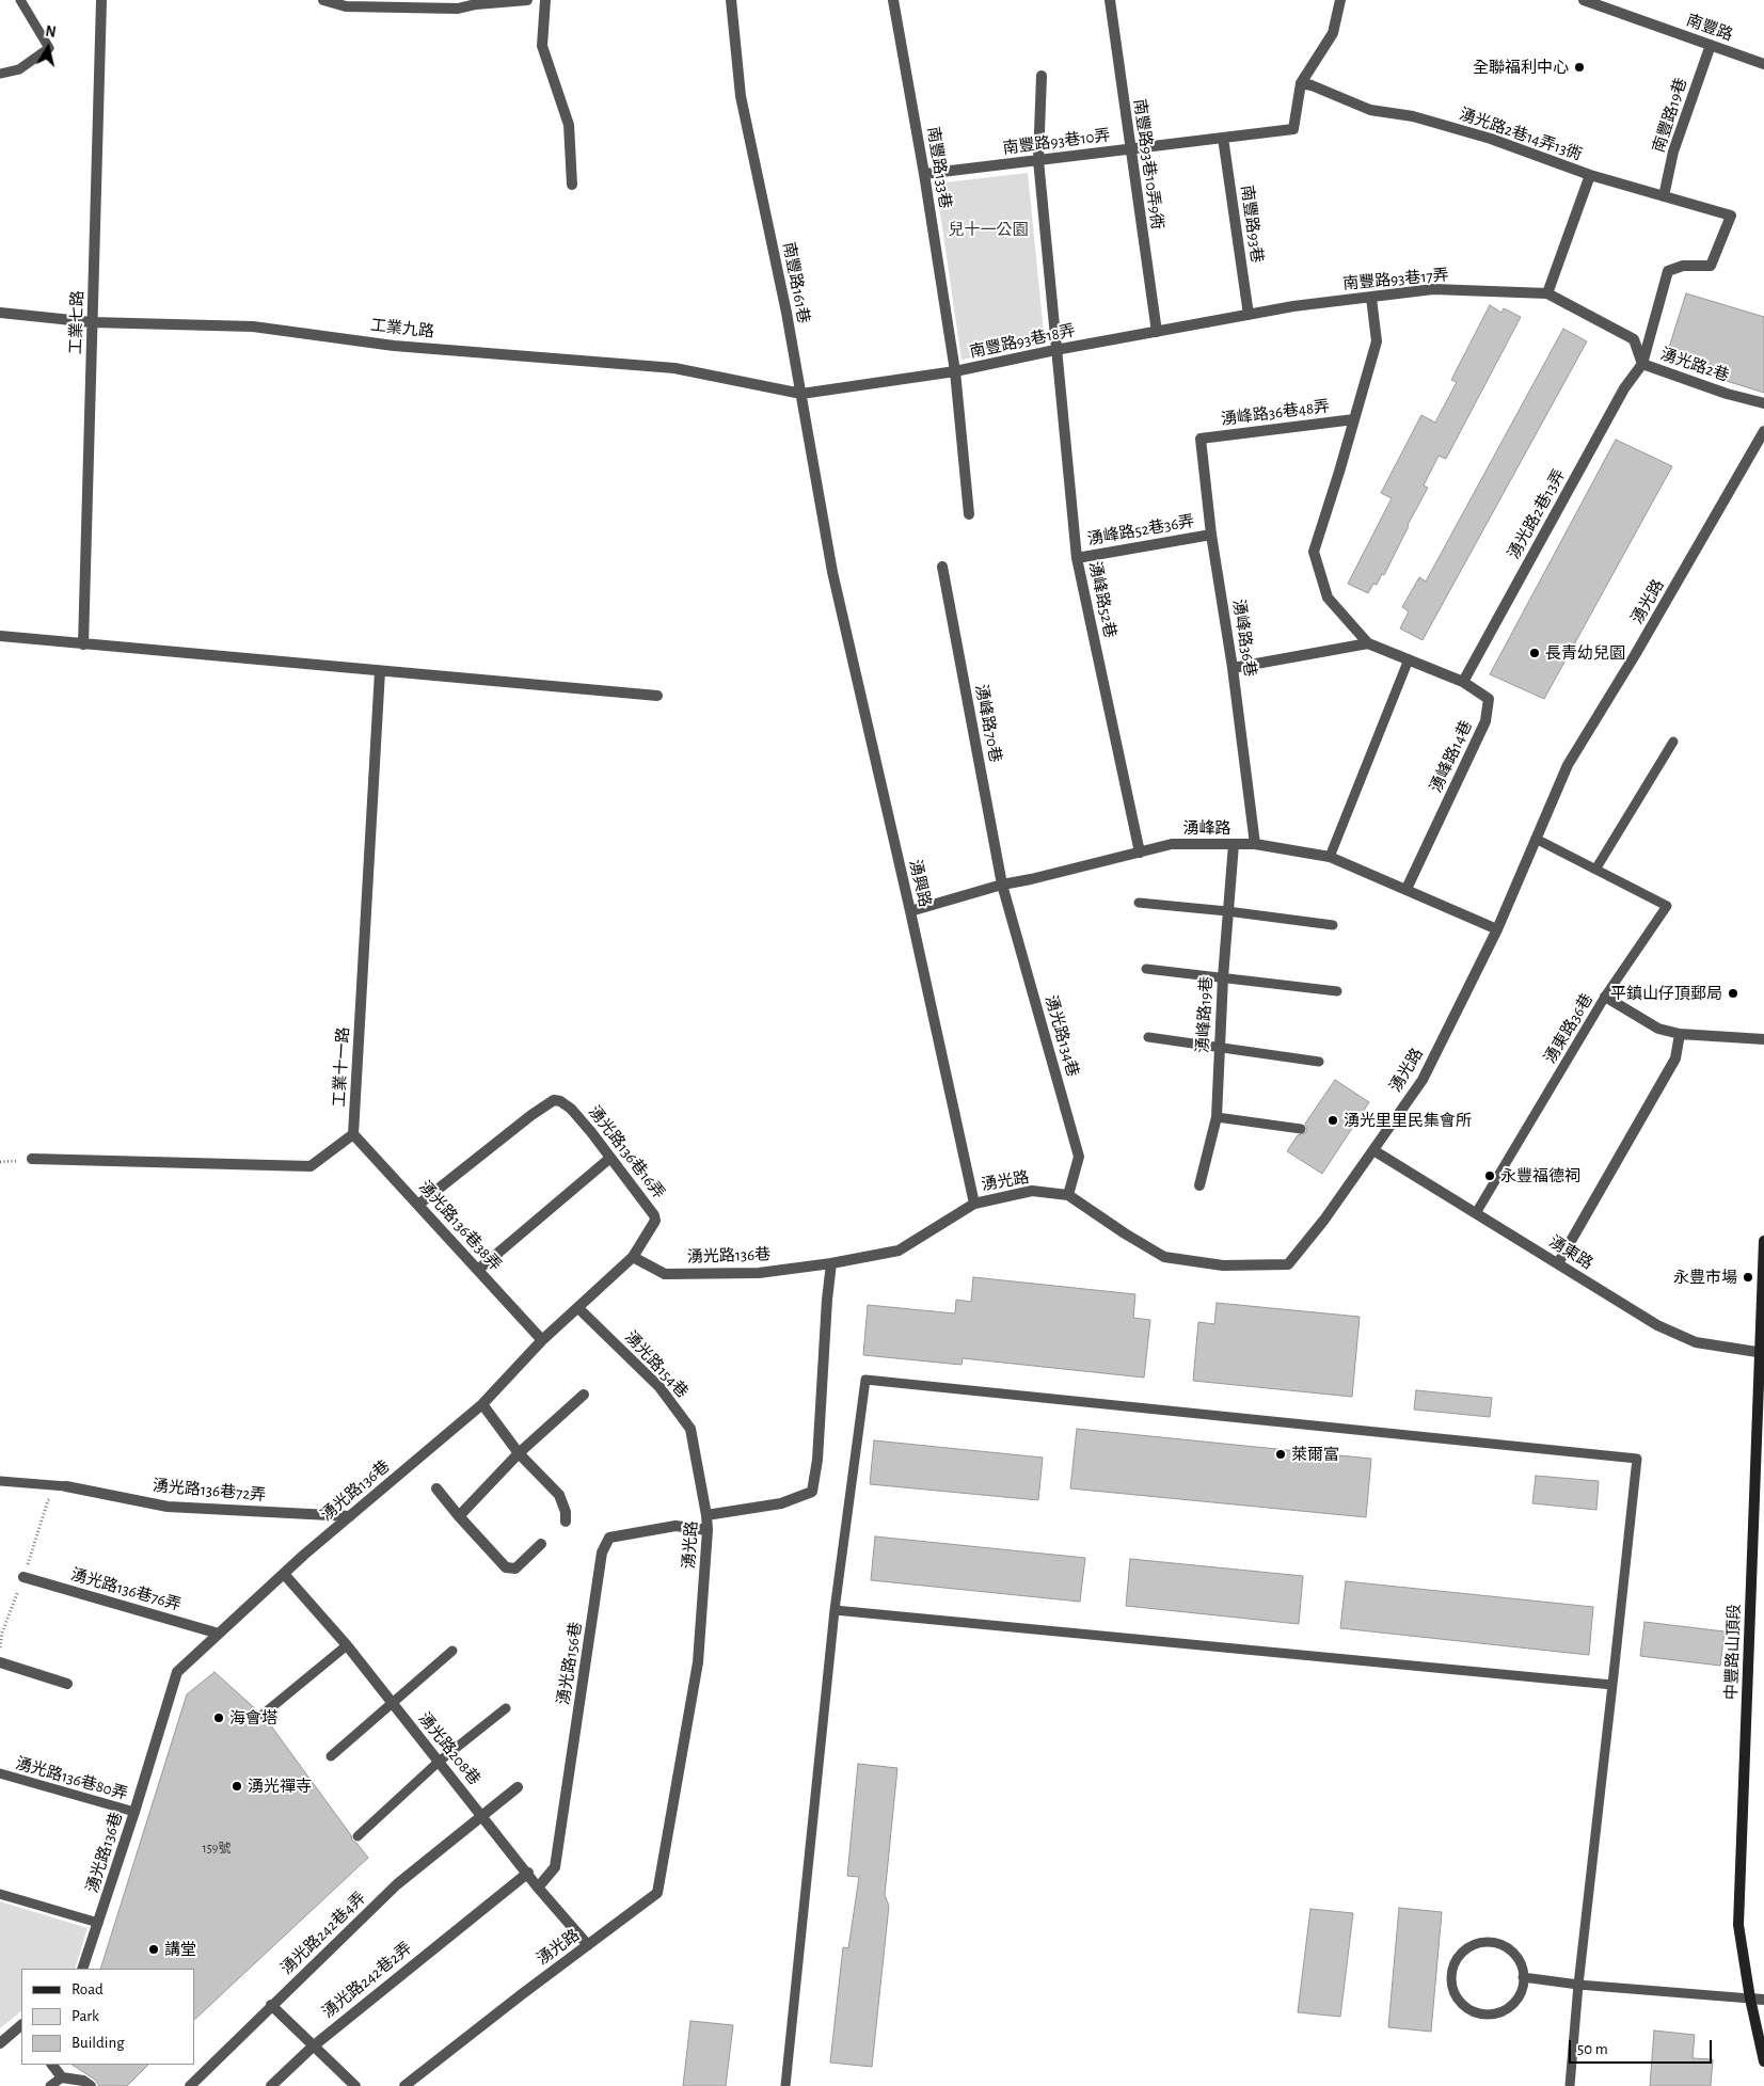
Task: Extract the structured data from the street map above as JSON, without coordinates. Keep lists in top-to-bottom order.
{
  "streets": {
    "main road": ["中豐路山頂段"],
    "street": [
      "南豐路",
      "南豐路19巷",
      "湧光路2巷14弄13衖",
      "南豐路93巷10弄",
      "南豐路93巷10弄9衖",
      "南豐路133巷",
      "南豐路93巷",
      "南豐路93巷17弄",
      "南豐路161巷",
      "工業七路",
      "工業九路",
      "南豐路93巷18弄",
      "湧光路2巷",
      "湧峰路36巷48弄",
      "湧光路2巷13弄",
      "湧峰路52巷36弄",
      "湧峰路52巷",
      "湧光路",
      "湧峰路36巷",
      "湧峰路70巷",
      "湧峰路14巷",
      "湧峰路",
      "湧興路",
      "湧峰路19巷",
      "湧光路134巷",
      "工業十一路",
      "湧光路136巷16弄",
      "湧光路136巷38弄",
      "湧東路",
      "湧光路136巷",
      "湧光路154巷",
      "湧光路136巷72弄",
      "湧光路136巷76弄",
      "湧光路156巷",
      "湧光路208巷",
      "湧光路242巷4弄",
      "湧光路242巷2弄"
    ],
    "lane": ["湧東路36巷", "湧光路136巷80弄"]
  },
  "crossings": [
    ["南豐路", "南豐路19巷"],
    ["南豐路19巷", "湧光路2巷14弄13衖"],
    ["湧光路2巷14弄13衖", "南豐路93巷10弄"],
    ["湧光路2巷14弄13衖", "湧光路2巷"],
    ["湧光路2巷14弄13衖", "湧光路2巷13弄"],
    ["南豐路93巷10弄", "南豐路93巷10弄9衖"],
    ["南豐路93巷10弄", "南豐路133巷"],
    ["南豐路93巷10弄", "南豐路93巷"],
    ["南豐路93巷10弄", "湧峰路52巷"],
    ["南豐路93巷10弄9衖", "南豐路93巷18弄"],
    ["南豐路133巷", "南豐路93巷18弄"],
    ["南豐路93巷", "南豐路93巷17弄"],
    ["南豐路93巷", "南豐路93巷18弄"],
    ["南豐路93巷17弄", "南豐路93巷18弄"],
    ["南豐路93巷17弄", "湧光路2巷"],
    ["南豐路161巷", "工業九路"],
    ["南豐路161巷", "南豐路93巷18弄"],
    ["南豐路161巷", "湧興路"],
    ["工業七路", "工業九路"],
    ["工業九路", "南豐路93巷18弄"],
    ["南豐路93巷18弄", "湧峰路52巷"],
    ["湧光路2巷", "湧光路2巷13弄"],
    ["湧峰路36巷48弄", "湧峰路36巷"],
    ["湧光路2巷13弄", "湧峰路14巷"],
    ["湧峰路52巷36弄", "湧峰路52巷"],
    ["湧峰路52巷36弄", "湧峰路36巷"],
    ["湧峰路52巷", "湧峰路"],
    ["湧光路", "湧峰路"],
    ["湧光路", "湧興路"],
    ["湧光路", "湧東路36巷"],
    ["湧光路", "湧光路134巷"],
    ["湧光路", "湧東路"],
    ["湧光路", "湧光路136巷"],
    ["湧光路", "湧光路154巷"],
    ["湧光路", "湧光路156巷"],
    ["湧光路", "湧光路208巷"],
    ["湧峰路36巷", "湧峰路"],
    ["湧峰路70巷", "湧峰路"],
    ["湧峰路70巷", "湧光路134巷"],
    ["湧峰路14巷", "湧峰路"],
    ["湧峰路", "湧興路"],
    ["湧峰路", "湧峰路19巷"],
    ["湧峰路", "湧光路134巷"],
    ["湧東路36巷", "湧東路"],
    ["工業十一路", "湧光路136巷38弄"],
    ["湧光路136巷16弄", "湧光路136巷38弄"],
    ["湧光路136巷16弄", "湧光路136巷"],
    ["湧光路136巷38弄", "湧光路136巷"],
    ["湧東路", "中豐路山頂段"],
    ["湧光路136巷", "湧光路154巷"],
    ["湧光路136巷", "湧光路136巷72弄"],
    ["湧光路136巷", "湧光路136巷76弄"],
    ["湧光路136巷", "湧光路208巷"],
    ["湧光路136巷", "湧光路136巷80弄"],
    ["湧光路156巷", "湧光路208巷"],
    ["湧光路208巷", "湧光路242巷4弄"],
    ["湧光路208巷", "湧光路242巷2弄"]
  ],
  "parks": ["兒十一公園"],
  "places": [
    "全聯福利中心",
    "長青幼兒園",
    "平鎮山仔頂郵局",
    "湧光里里民集會所",
    "永豐福德祠",
    "永豊市場",
    "萊爾富",
    "海會塔",
    "湧光禪寺",
    "講堂"
  ],
  "house_numbers": ["159號"],
  "legend": ["Road", "Park", "Building"],
  "scale_bar": "50 m",
  "north": "top"
}
